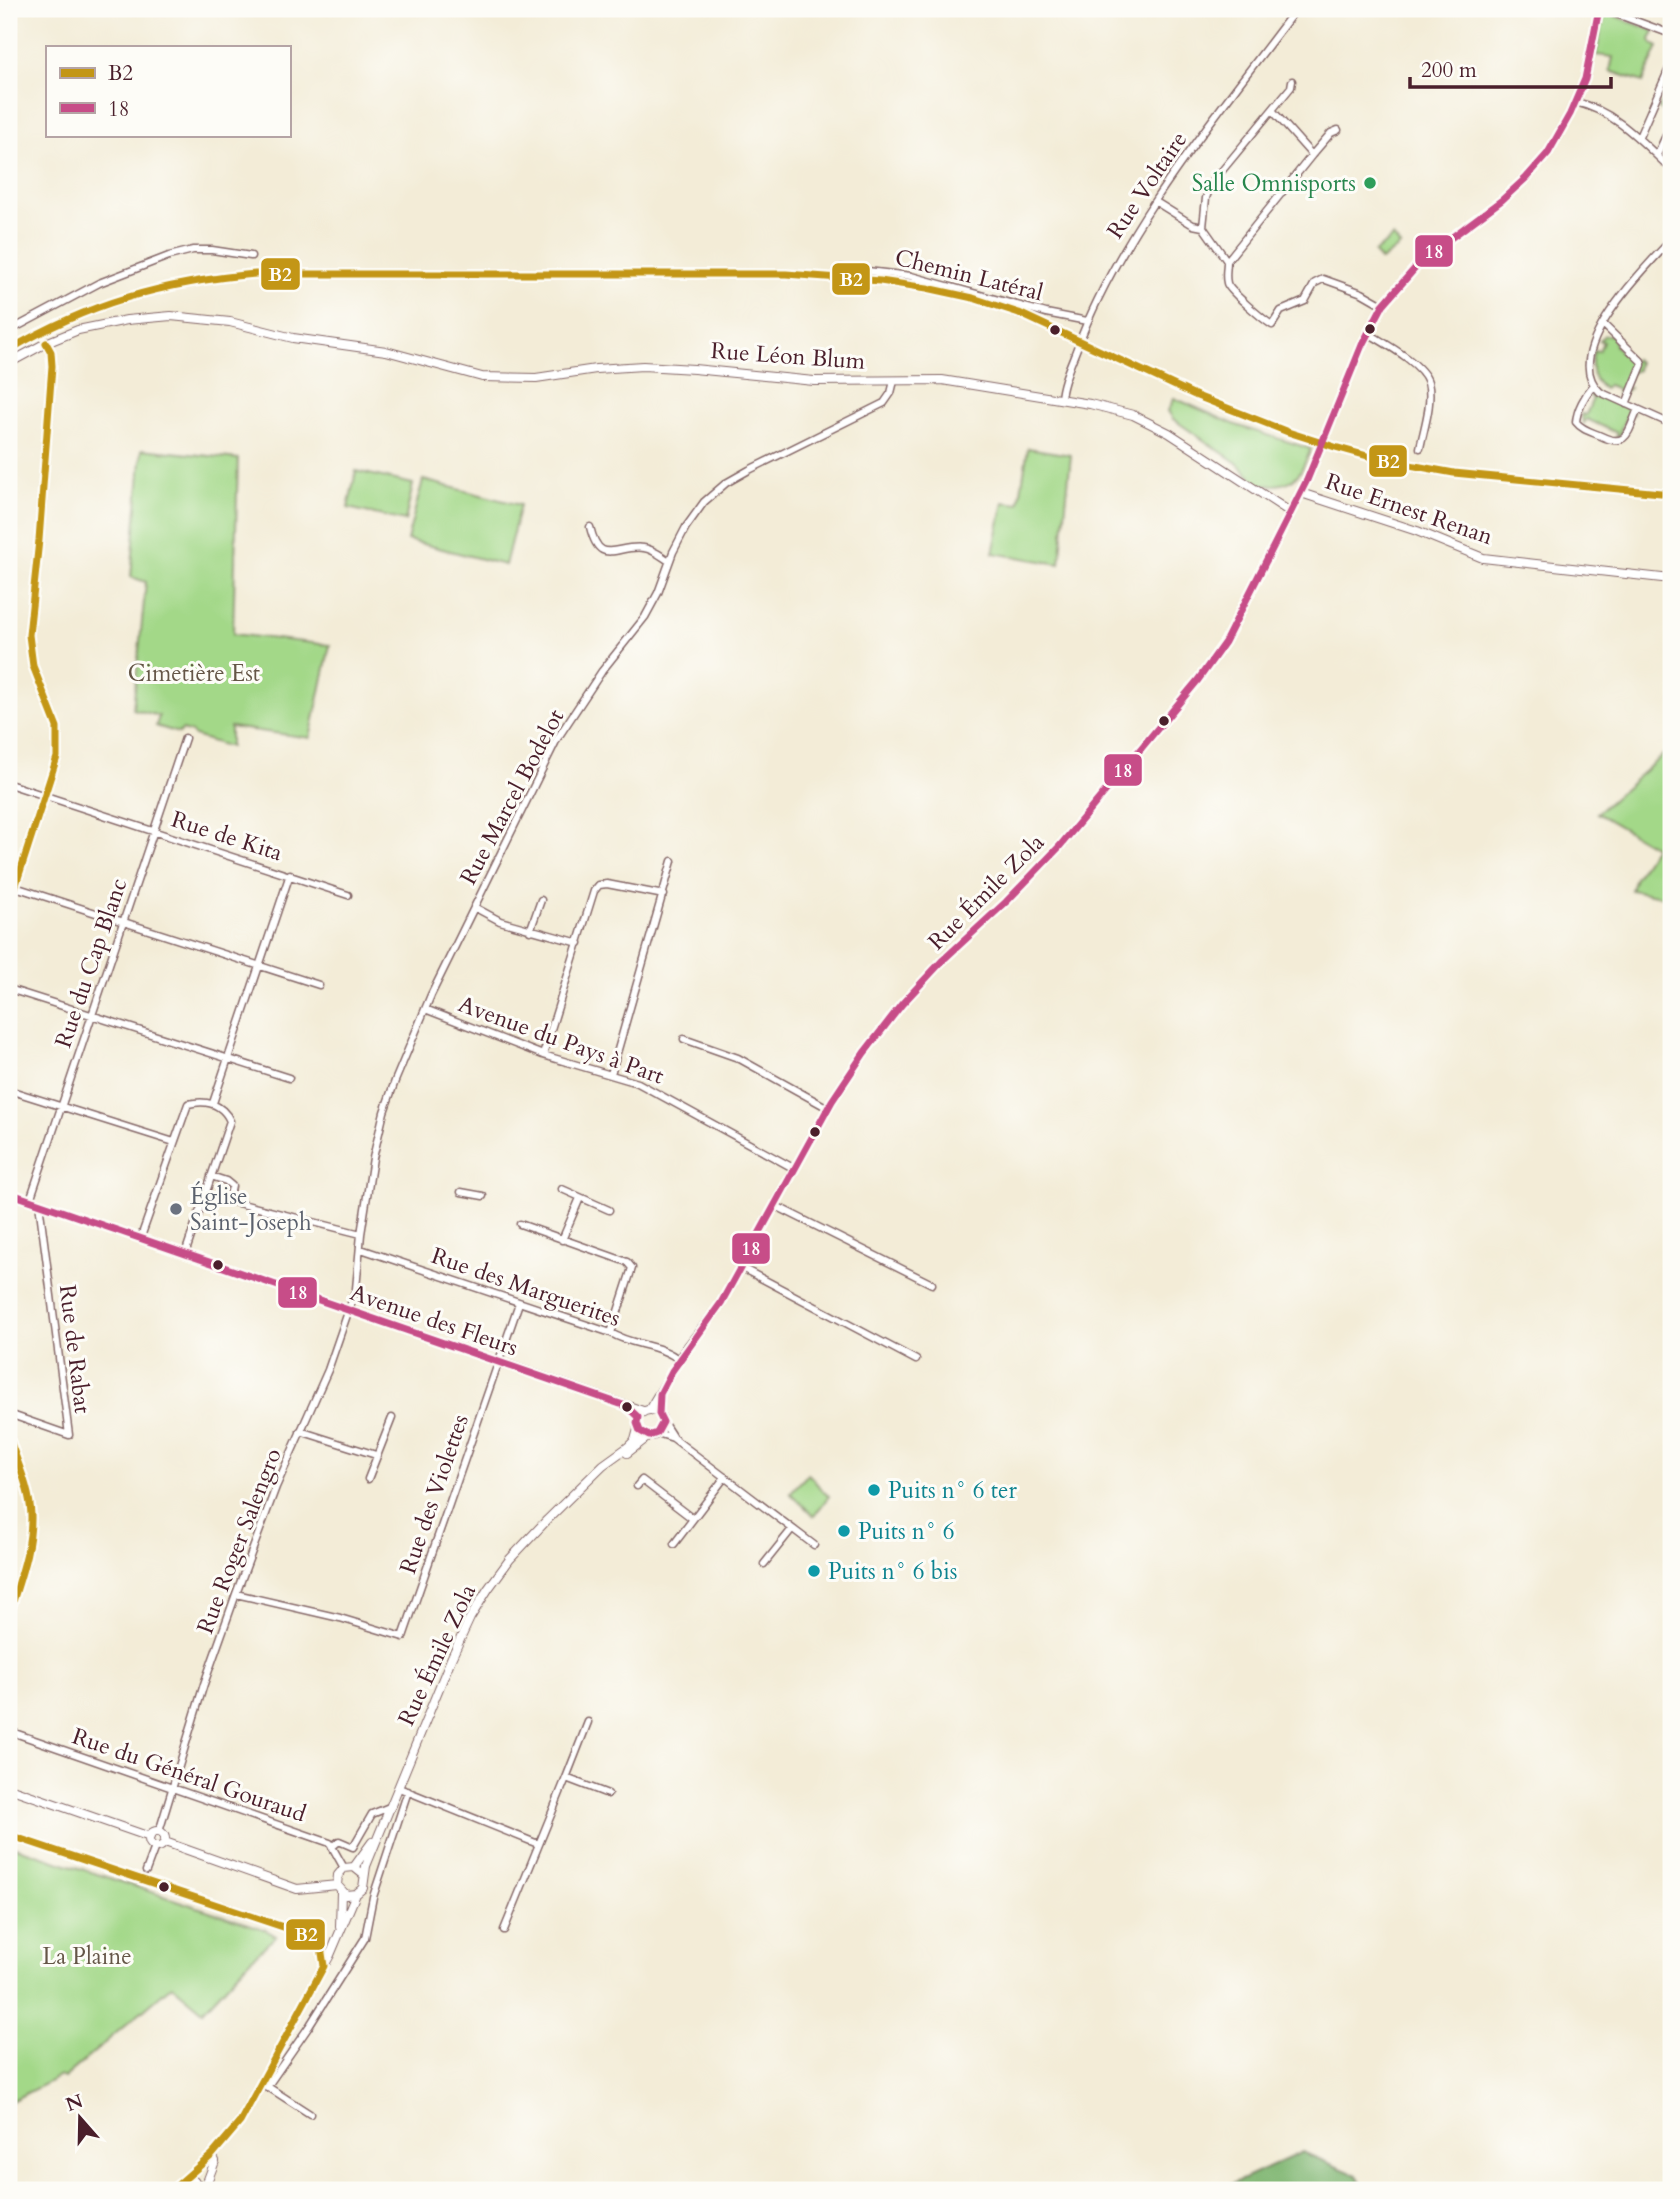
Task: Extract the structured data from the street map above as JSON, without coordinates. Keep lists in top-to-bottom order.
{
  "streets": {
    "street": [
      "Rue Voltaire",
      "Chemin Latéral",
      "Rue Léon Blum",
      "Rue Ernest Renan",
      "Rue Marcel Bodelot",
      "Rue de Kita",
      "Rue Émile Zola",
      "Rue du Cap Blanc",
      "Avenue du Pays à Part",
      "Rue des Marguerites",
      "Avenue des Fleurs",
      "Rue de Rabat",
      "Rue des Violettes",
      "Rue Roger Salengro",
      "Rue du Général Gouraud"
    ]
  },
  "crossings": [
    ["Rue Voltaire", "Chemin Latéral"],
    ["Rue Voltaire", "Rue Léon Blum"],
    ["Rue Léon Blum", "Rue Marcel Bodelot"],
    ["Rue Léon Blum", "Rue Émile Zola"],
    ["Rue Ernest Renan", "Rue Émile Zola"],
    ["Rue Marcel Bodelot", "Avenue du Pays à Part"],
    ["Rue Marcel Bodelot", "Rue des Marguerites"],
    ["Rue Marcel Bodelot", "Avenue des Fleurs"],
    ["Rue Marcel Bodelot", "Rue Roger Salengro"],
    ["Rue de Kita", "Rue du Cap Blanc"],
    ["Rue Émile Zola", "Avenue du Pays à Part"],
    ["Rue Émile Zola", "Rue des Marguerites"],
    ["Rue Émile Zola", "Avenue des Fleurs"],
    ["Rue du Cap Blanc", "Avenue des Fleurs"],
    ["Rue du Cap Blanc", "Rue de Rabat"],
    ["Rue des Marguerites", "Rue des Violettes"],
    ["Avenue des Fleurs", "Rue de Rabat"],
    ["Avenue des Fleurs", "Rue des Violettes"],
    ["Avenue des Fleurs", "Rue Roger Salengro"],
    ["Rue des Violettes", "Rue Roger Salengro"],
    ["Rue Roger Salengro", "Rue du Général Gouraud"]
  ],
  "parks": ["Cimetière Est", "La Plaine"],
  "places": [
    "Salle Omnisports",
    "Église Saint-Joseph",
    "Puits n° 6 ter",
    "Puits n° 6",
    "Puits n° 6 bis"
  ],
  "lines": ["transit line 18", "transit line B2"],
  "legend": ["B2", "18"],
  "scale_bar": "200 m",
  "north": "top"
}
